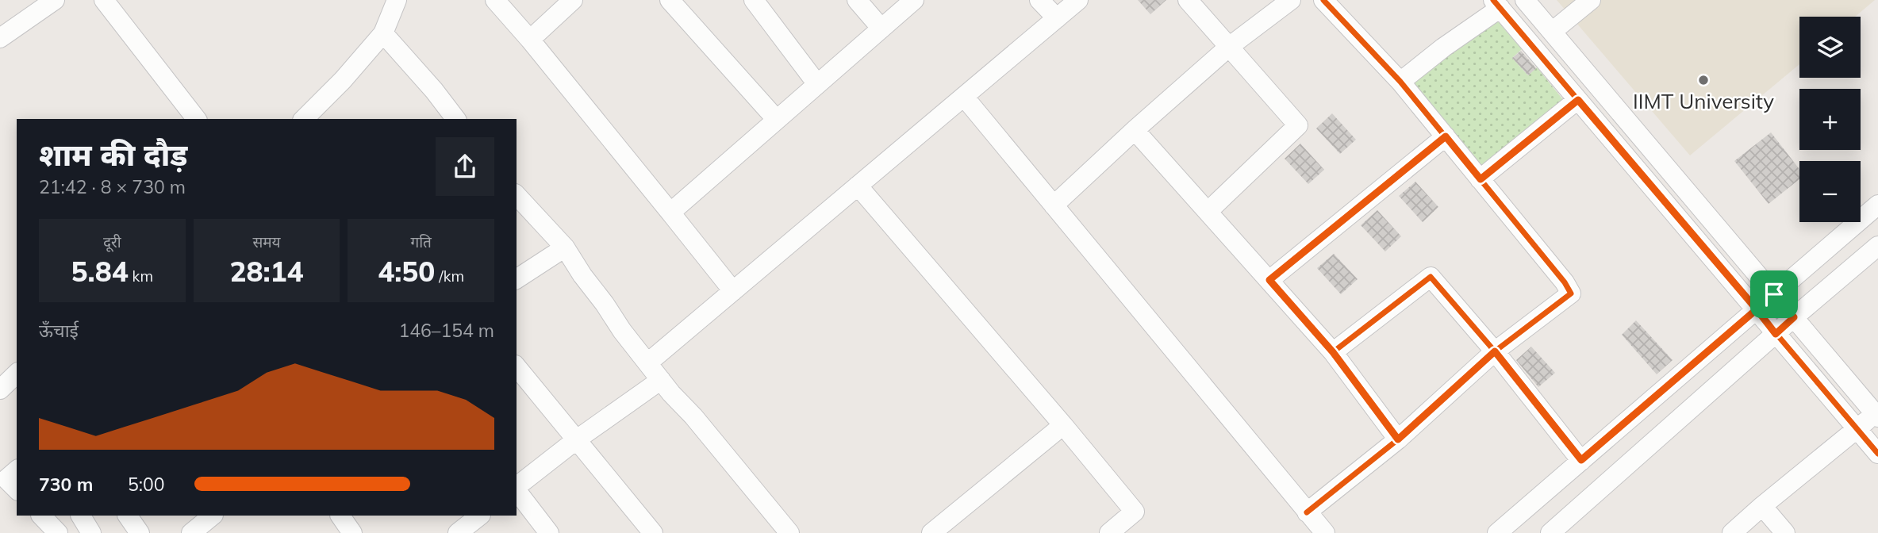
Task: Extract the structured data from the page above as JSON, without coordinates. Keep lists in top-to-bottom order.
{
  "places": ["IIMT University"],
  "page": {
    "map_buttons": ["+", "−"],
    "heading": ["शाम की दौड़", "21:42 · 8 × 730 m"],
    "stats": [
      ["दूरी", "5.84 km"],
      ["समय", "28:14"],
      ["गति", "4:50 /km"]
    ],
    "chart": ["ऊँचाई", "146–154 m"],
    "list": [
      {
        "name": "730 m",
        "note": "5:00"
      }
    ]
  }
}
